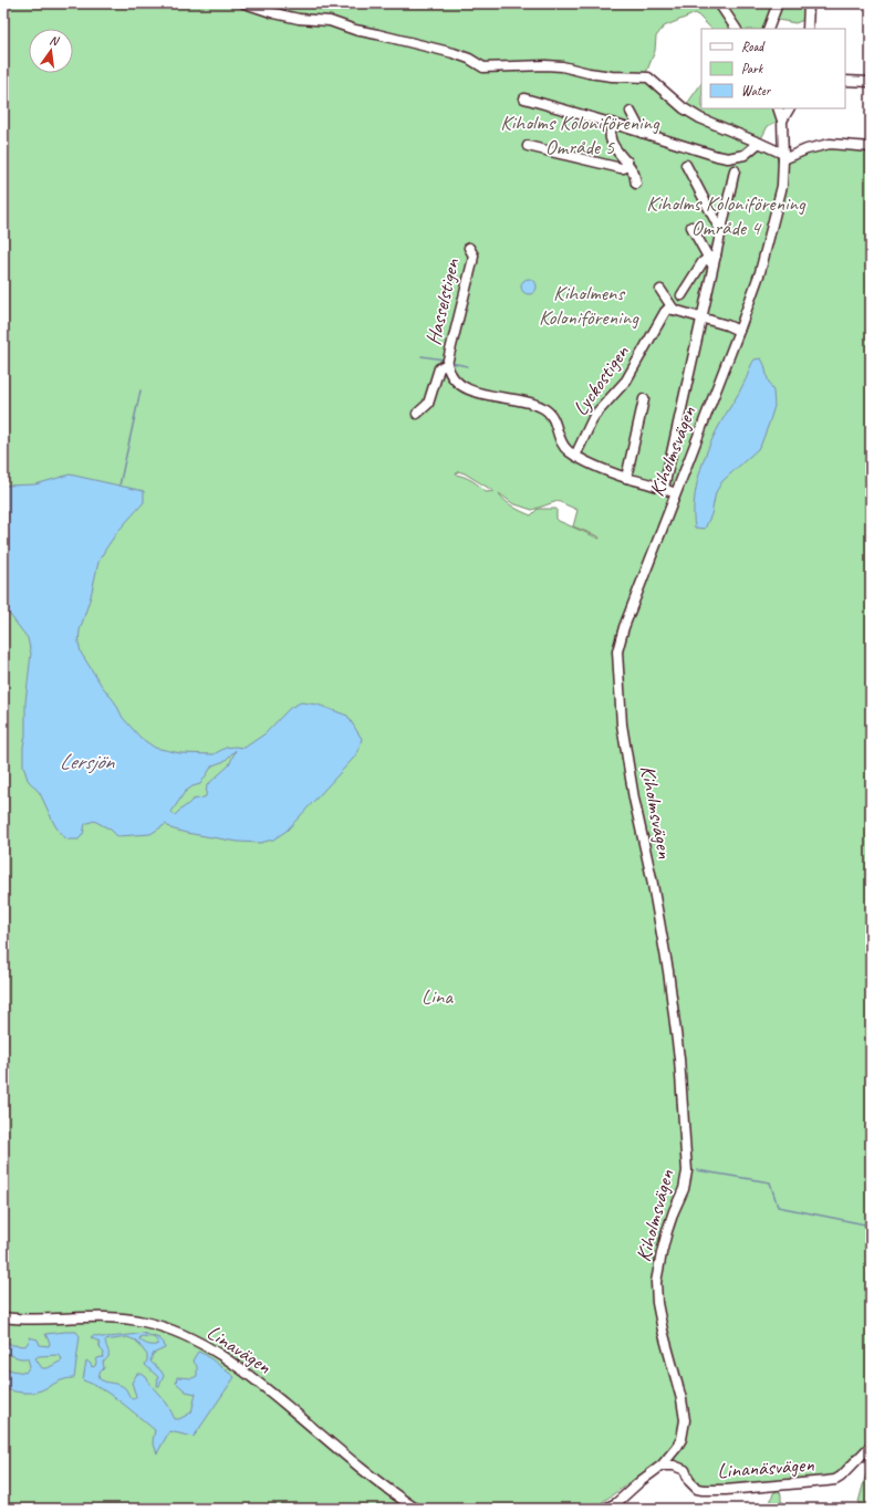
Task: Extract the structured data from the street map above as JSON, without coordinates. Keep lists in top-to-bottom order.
{
  "streets": {
    "street": [
      "Hasselstigen",
      "Lyckostigen",
      "Kiholmsvägen",
      "Linavägen",
      "Linanäsvägen"
    ]
  },
  "crossings": [
    ["Hasselstigen", "Lyckostigen"],
    ["Hasselstigen", "Kiholmsvägen"],
    ["Kiholmsvägen", "Linanäsvägen"]
  ],
  "water": ["Lersjön"],
  "parks": [
    "Kiholms Koloniförening Område 5",
    "Kiholms Koloniförening Område 4",
    "Kiholmens Koloniförening",
    "Lina"
  ],
  "legend": ["Road", "Park", "Water"],
  "north": "top"
}
